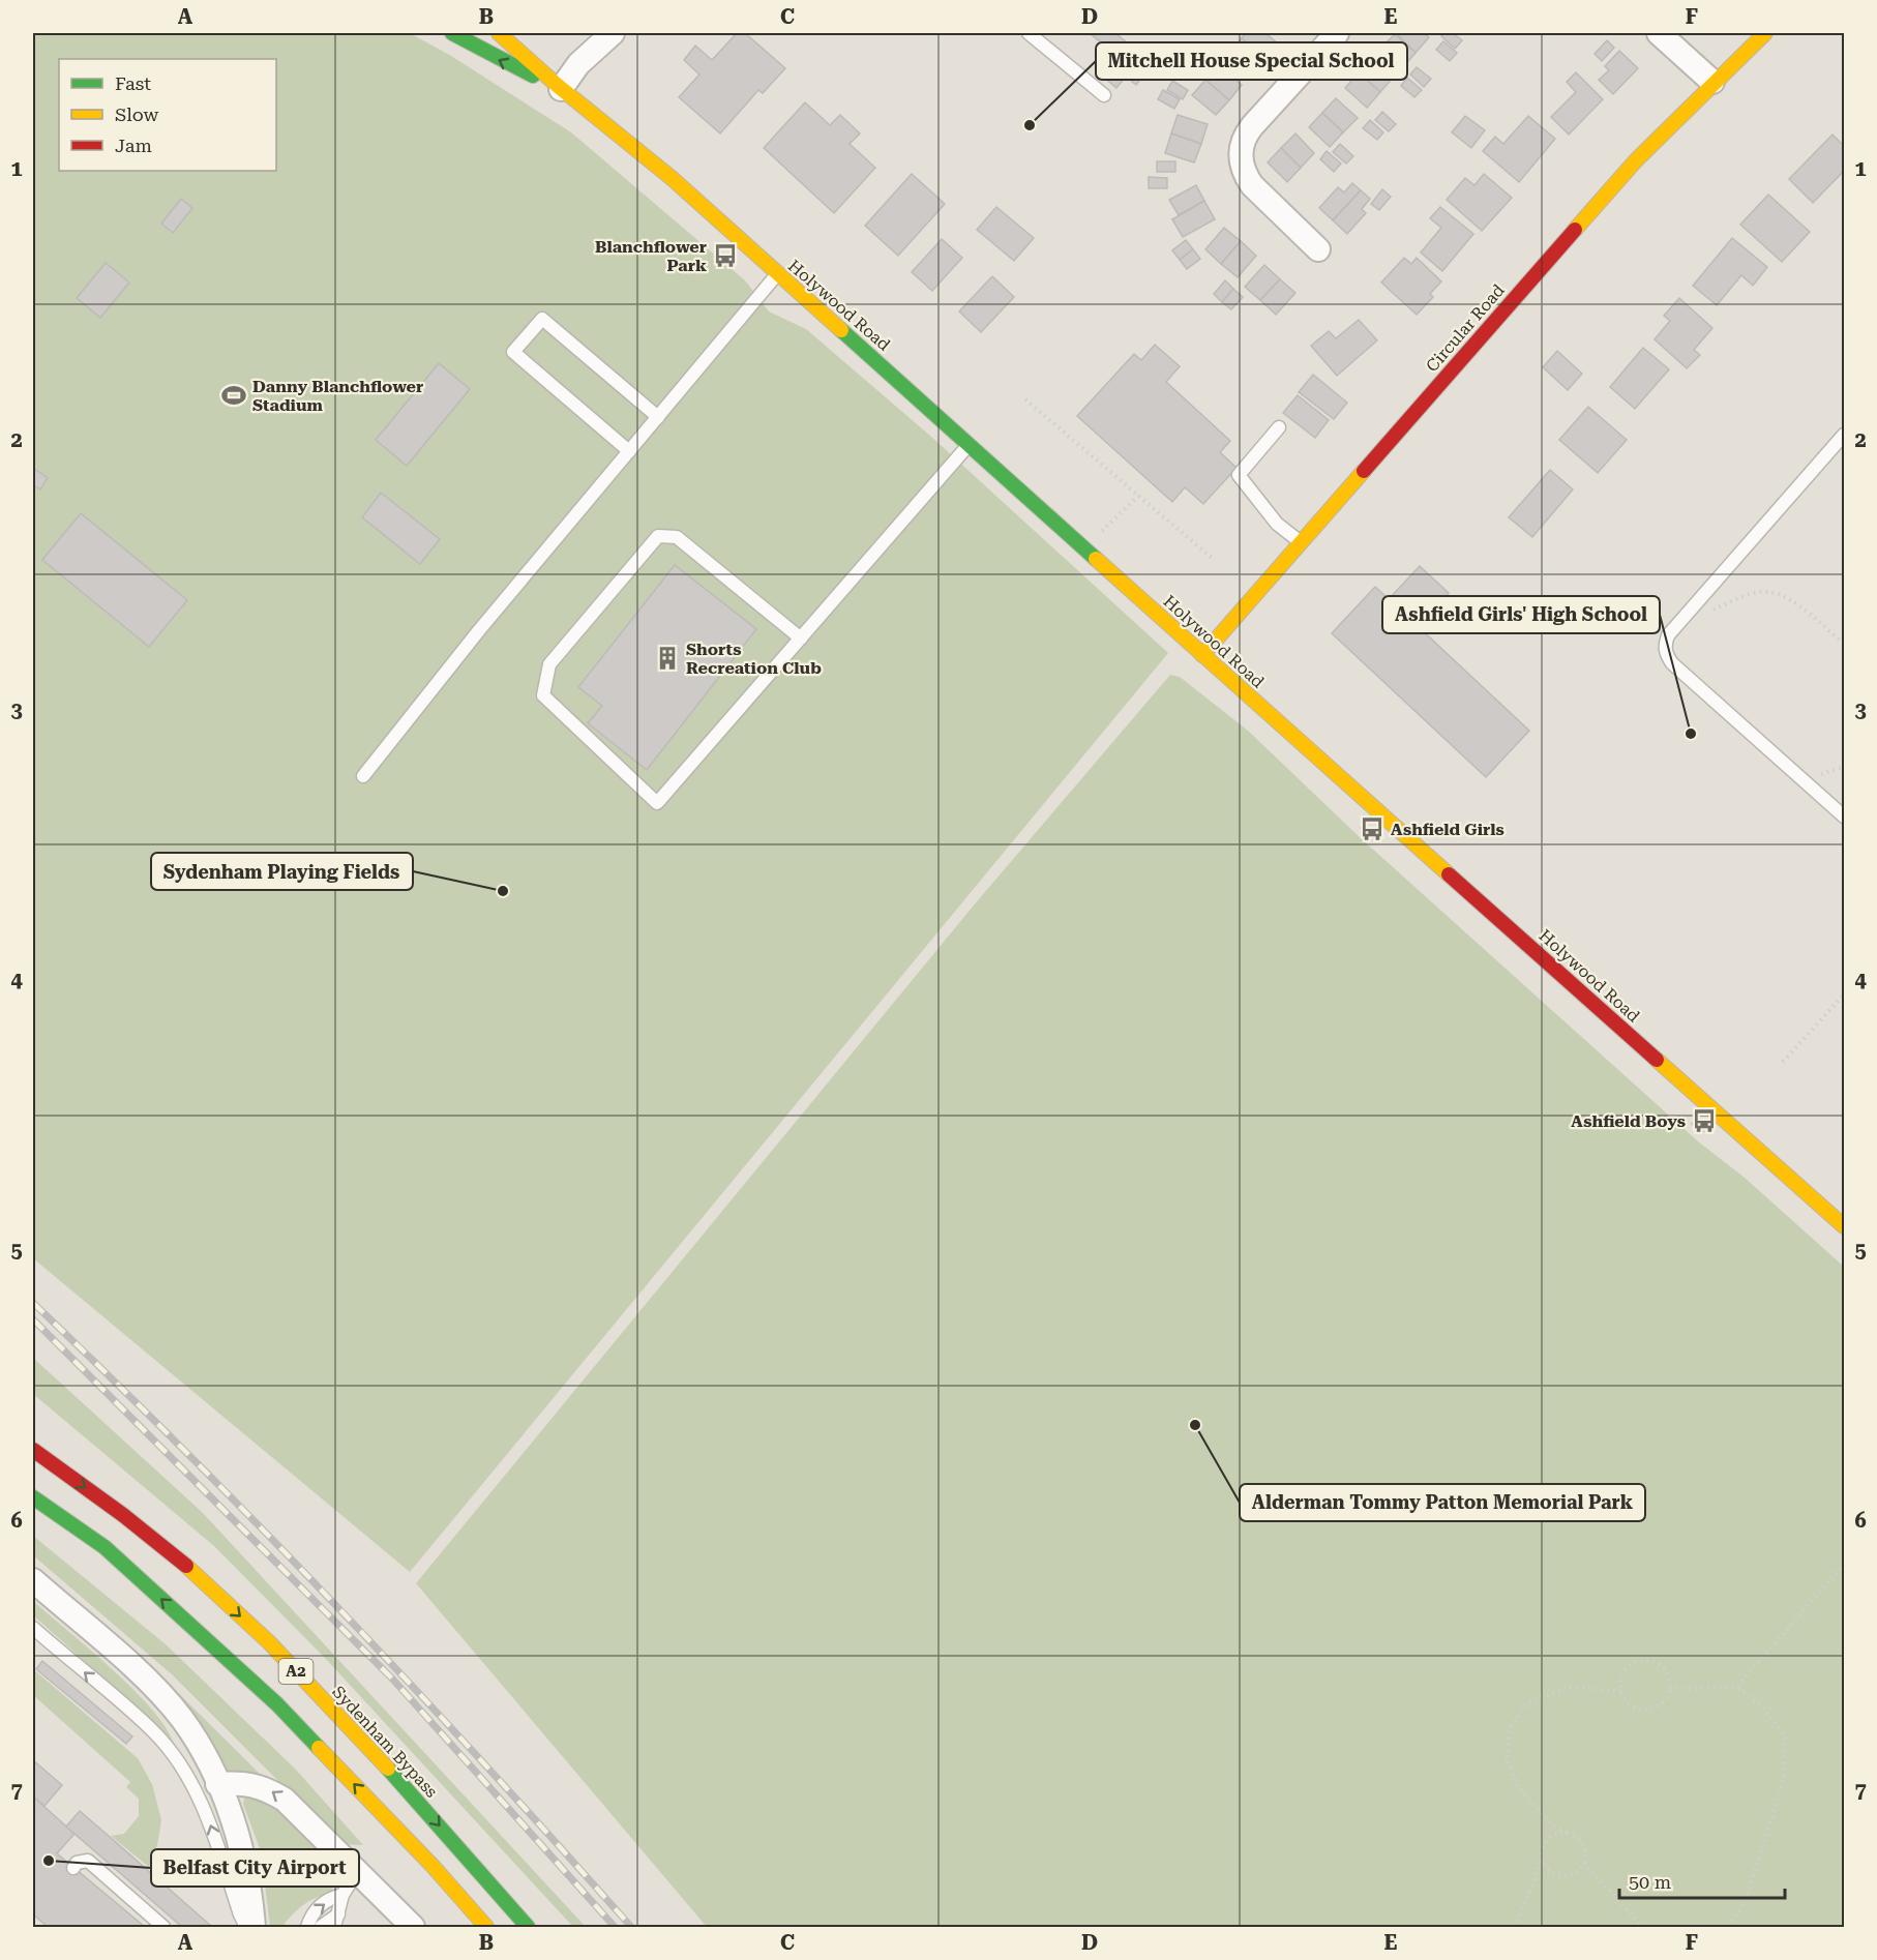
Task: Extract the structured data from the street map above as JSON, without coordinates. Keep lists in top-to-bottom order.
{
  "streets": {
    "main road": [
      "Holywood Road",
      "Circular Road",
      "A2",
      "Sydenham Bypass"
    ]
  },
  "crossings": [
    ["Holywood Road", "Circular Road"]
  ],
  "places": {
    "other": [
      "Mitchell House Special School",
      "Ashfield Girls' High School",
      "Sydenham Playing Fields",
      "Alderman Tommy Patton Memorial Park",
      "Belfast City Airport"
    ],
    "bus stop": ["Blanchflower Park", "Ashfield Girls", "Ashfield Boys"],
    "sports": ["Danny Blanchflower Stadium"],
    "building": ["Shorts Recreation Club"]
  },
  "legend": ["Fast", "Slow", "Jam"],
  "scale_bar": "50 m",
  "grid": {
    "columns": [
      "A",
      "B",
      "C",
      "D",
      "E",
      "F"
    ],
    "rows": [
      "1",
      "2",
      "3",
      "4",
      "5",
      "6",
      "7"
    ]
  }
}
